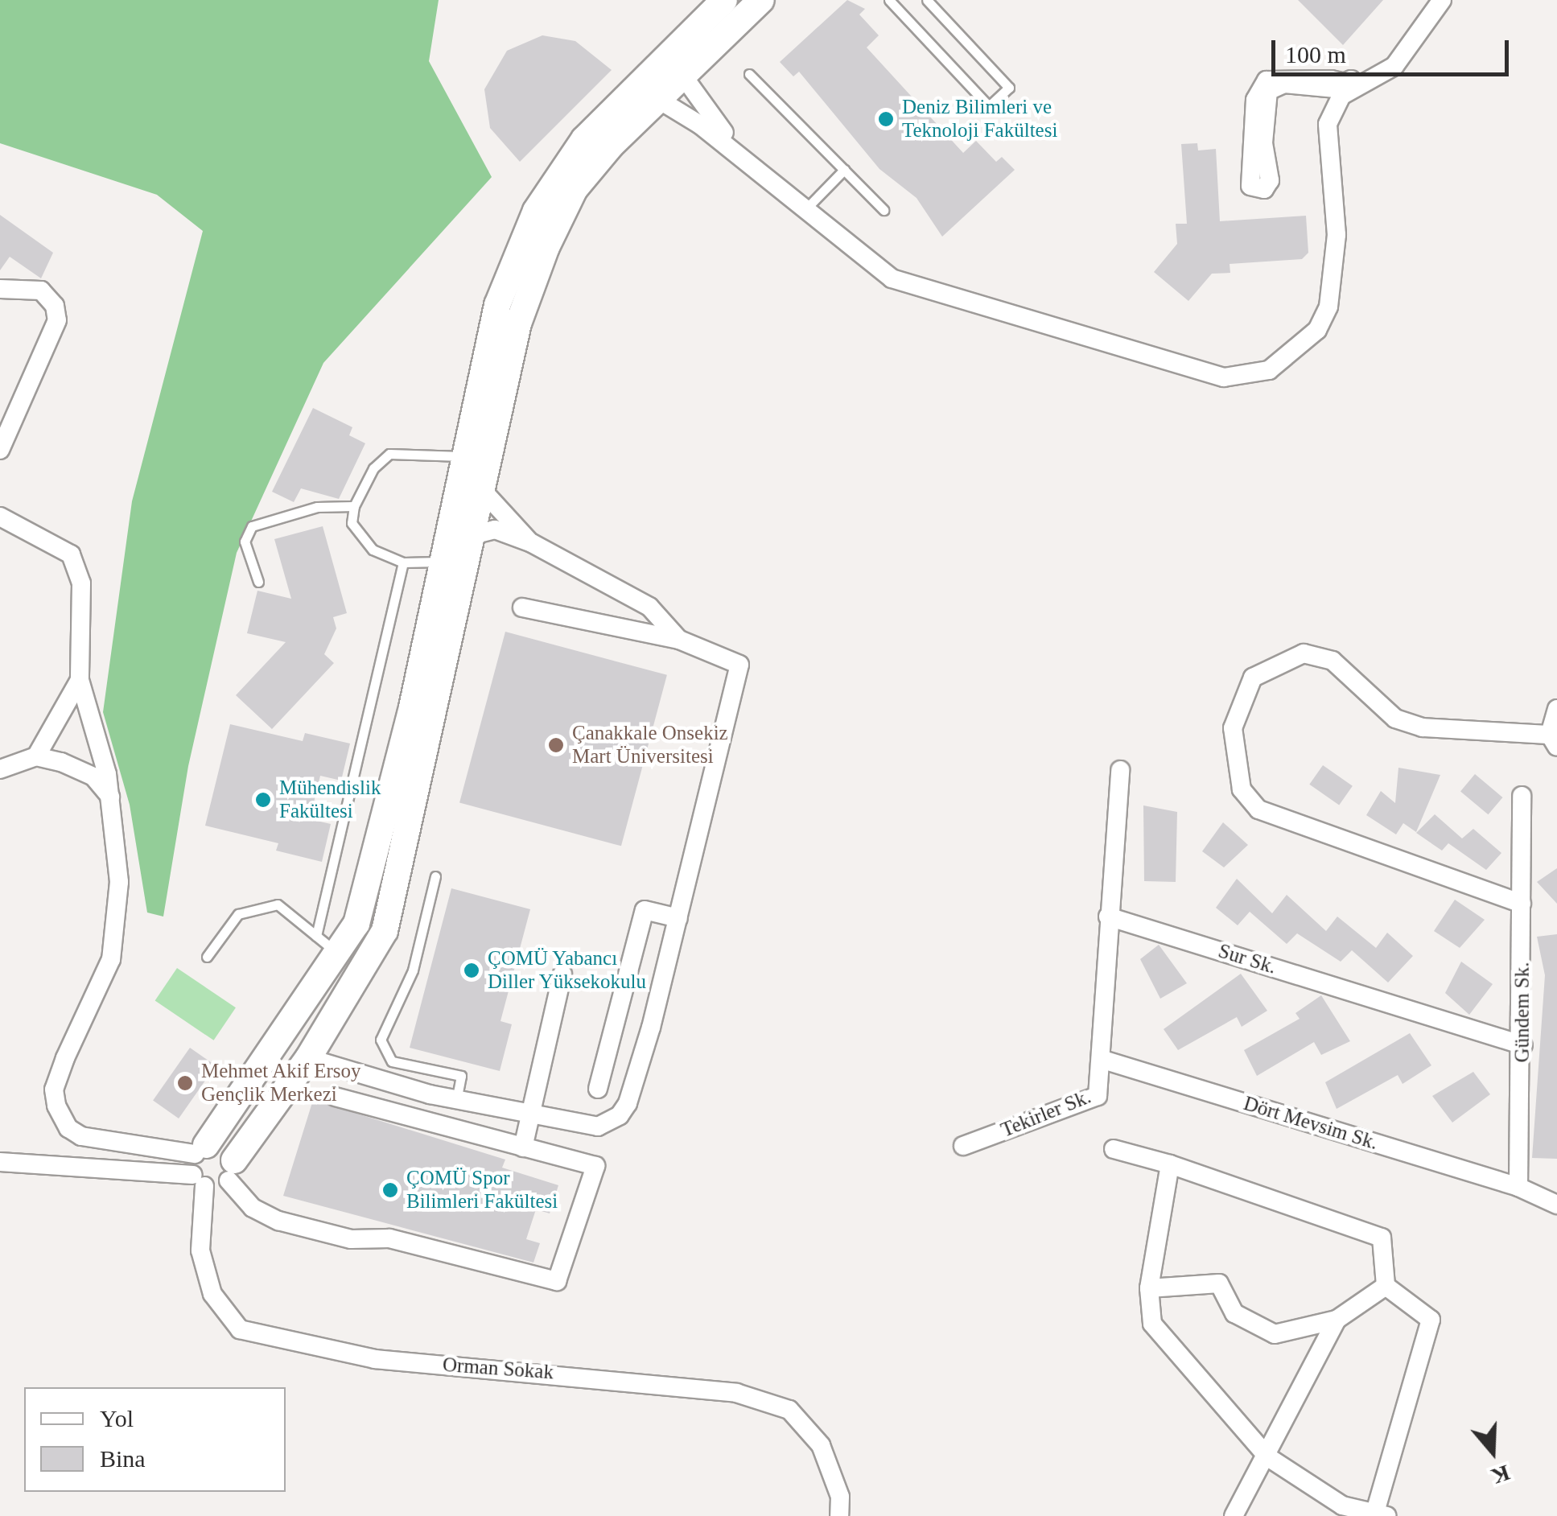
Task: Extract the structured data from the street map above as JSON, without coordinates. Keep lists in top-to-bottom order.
{
  "streets": {
    "street": [
      "Sur Sk.",
      "Gündem Sk.",
      "Tekirler Sk.",
      "Dört Mevsim Sk.",
      "Orman Sokak"
    ]
  },
  "crossings": [
    ["Sur Sk.", "Gündem Sk."],
    ["Gündem Sk.", "Dört Mevsim Sk."],
    ["Tekirler Sk.", "Dört Mevsim Sk."]
  ],
  "places": [
    "Deniz Bilimleri ve Teknoloji Fakültesi",
    "Çanakkale Onsekiz Mart Üniversitesi",
    "Mühendislik Fakültesi",
    "ÇOMÜ Yabancı Diller Yüksekokulu",
    "Mehmet Akif Ersoy Gençlik Merkezi",
    "ÇOMÜ Spor Bilimleri Fakültesi"
  ],
  "legend": ["Yol", "Bina"],
  "scale_bar": "100 m",
  "north": "bottom"
}
